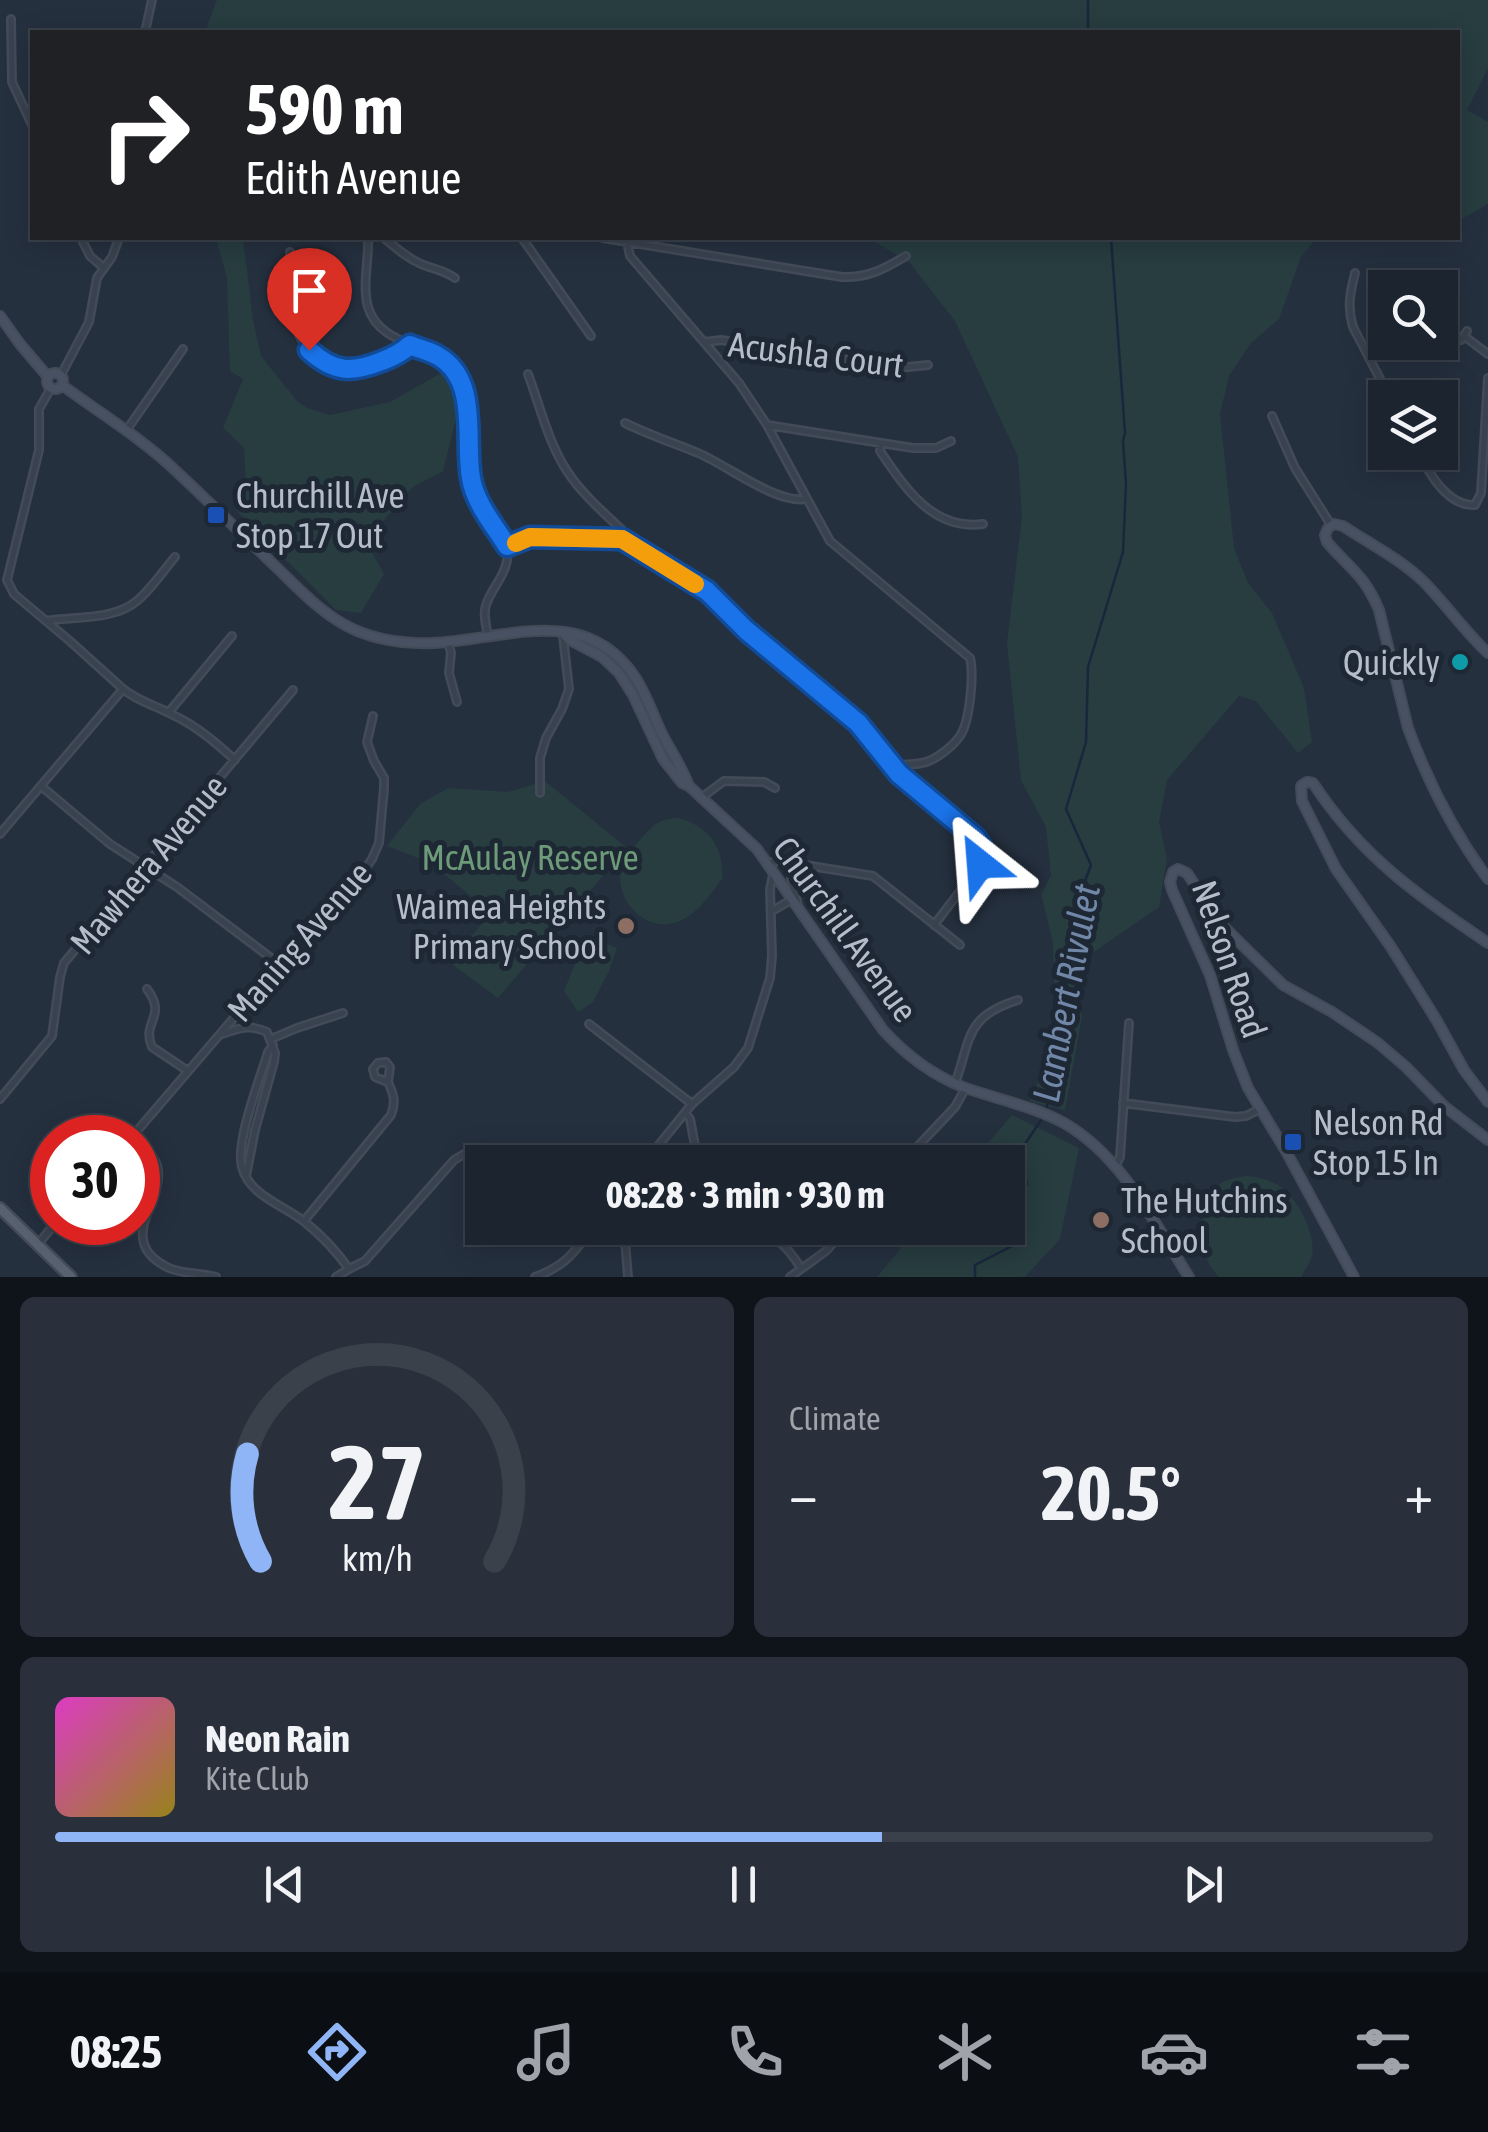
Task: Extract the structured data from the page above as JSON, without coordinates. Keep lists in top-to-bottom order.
{
  "streets": {
    "street": [
      "Acushla Court",
      "Mawhera Avenue",
      "Churchill Avenue",
      "Maning Avenue",
      "Nelson Road"
    ]
  },
  "water": ["Lambert Rivulet"],
  "parks": ["McAulay Reserve"],
  "places": {
    "transit": ["Churchill Ave Stop 17 Out", "Nelson Rd Stop 15 In"],
    "other": ["Quickly", "Waimea Heights Primary School", "The Hutchins School"]
  },
  "page": {
    "turn": ["590 m", "Edith Avenue"],
    "limit": "30",
    "trip": "08:28 · 3 min · 930 m",
    "tile": "Climate",
    "heat": ["−", "20.5°", "+"],
    "song": ["Neon Rain", "Kite Club"],
    "tabs": "08:25",
    "gauge": ["27", "km/h"]
  }
}
